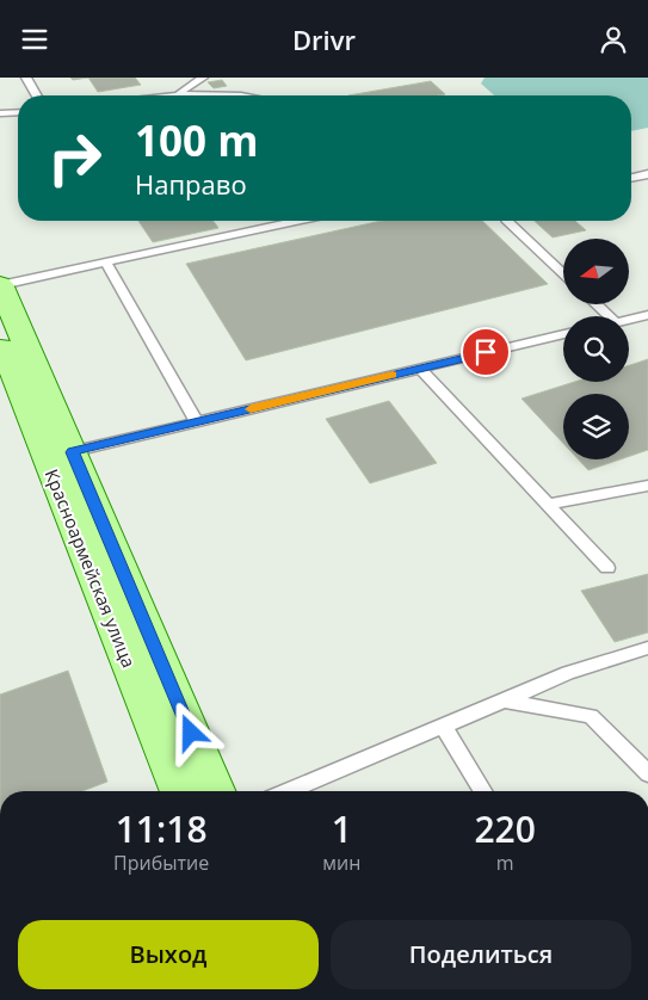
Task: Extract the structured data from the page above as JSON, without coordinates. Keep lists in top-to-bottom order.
{
  "streets": {
    "main road": ["Красноармейская улица"]
  },
  "north": "left",
  "page": {
    "header": "Drivr",
    "turn": ["100 m", "Направо"],
    "eta": [
      "11:18",
      "Прибытие",
      "1",
      "мин",
      "220",
      "m"
    ],
    "buttons": ["Выход", "Поделиться"]
  }
}
